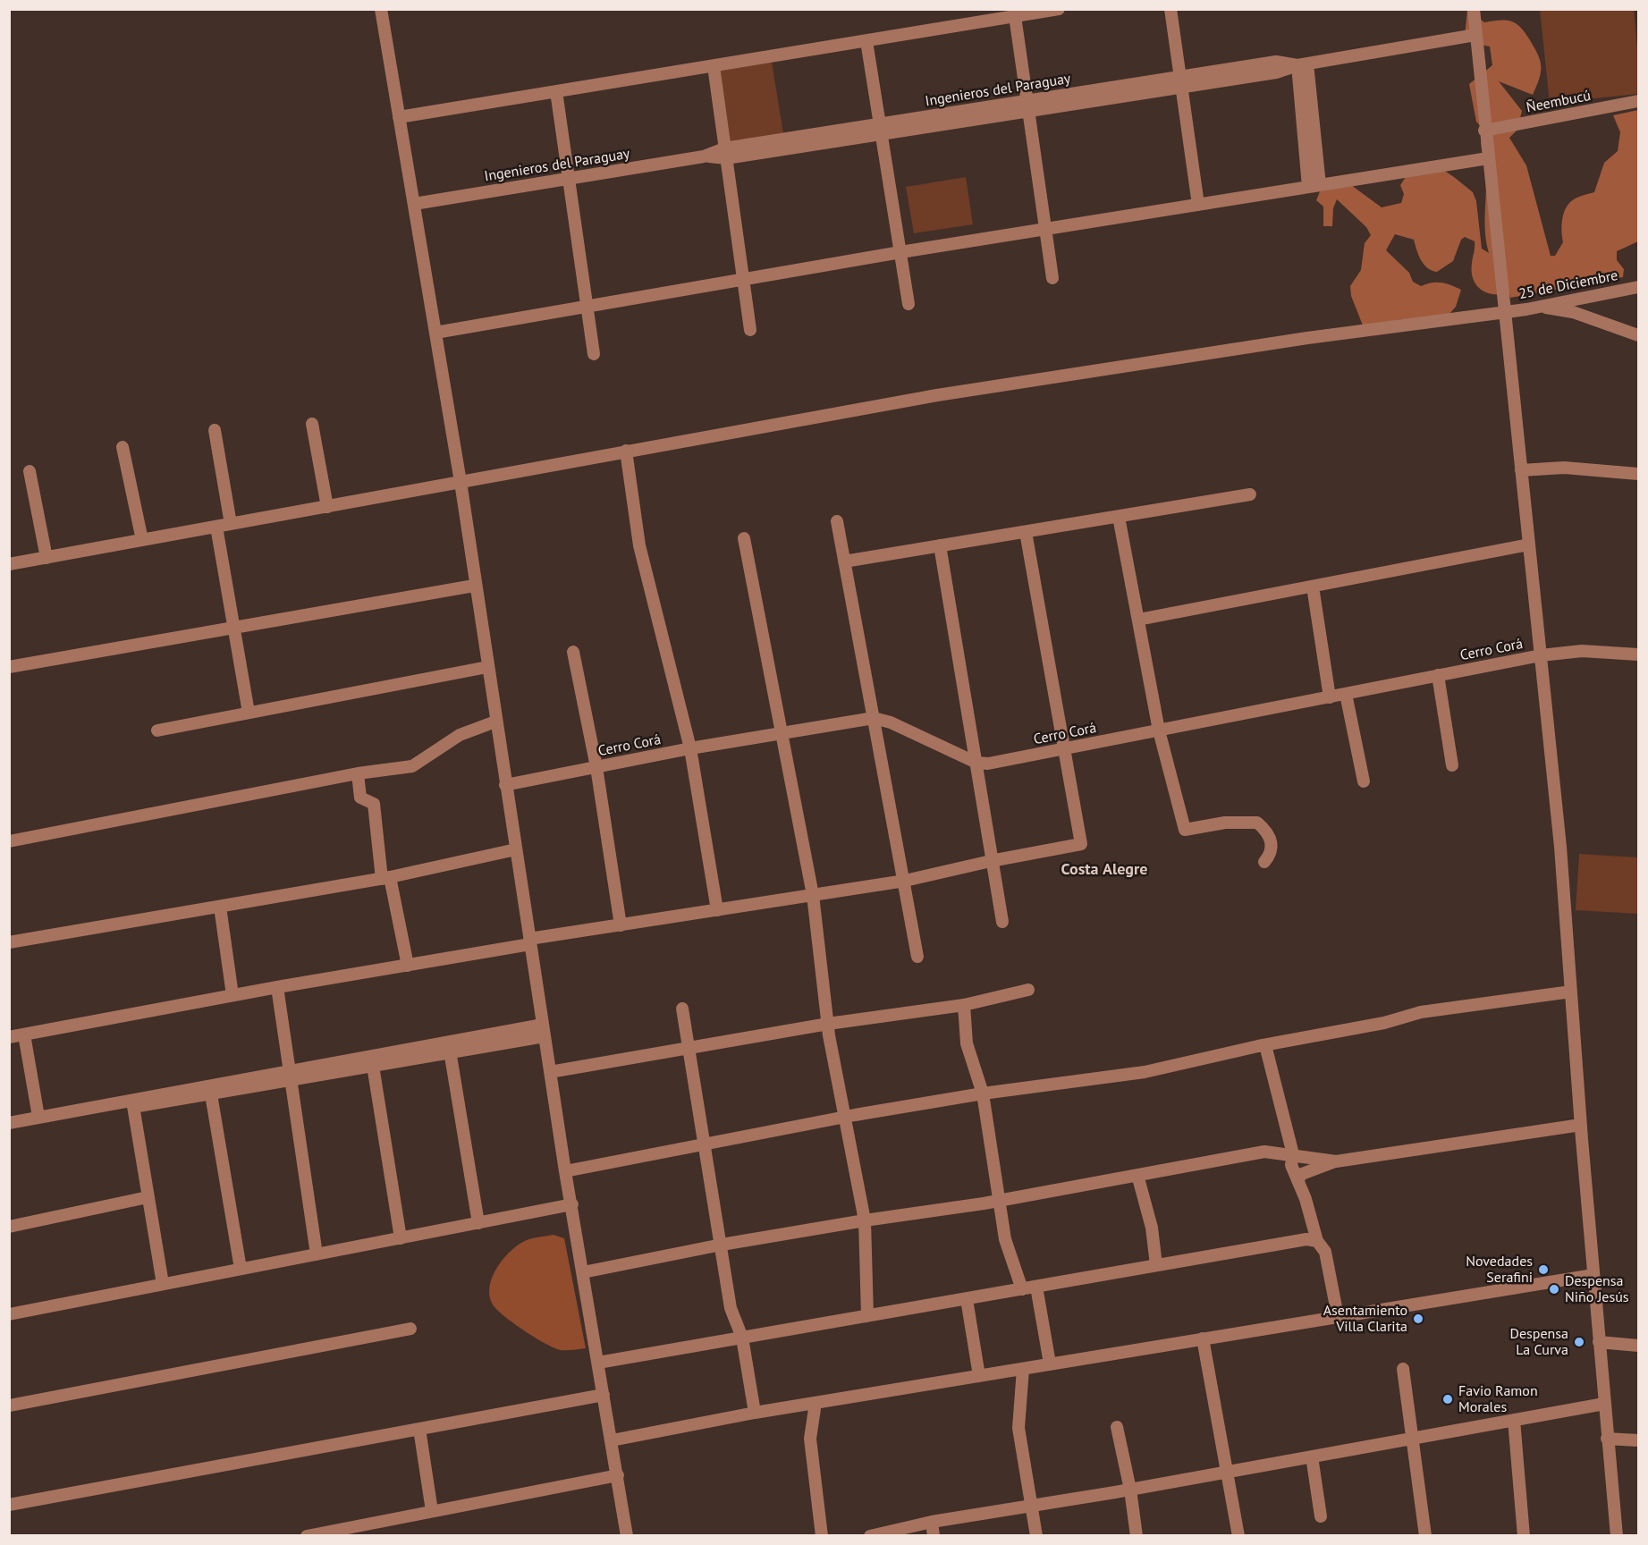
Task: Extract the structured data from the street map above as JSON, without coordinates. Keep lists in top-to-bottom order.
{
  "streets": {
    "street": [
      "Ingenieros del Paraguay",
      "Ñeembucú",
      "25 de Diciembre",
      "Cerro Corá"
    ]
  },
  "districts": ["Costa Alegre"],
  "places": [
    "Novedades Serafini",
    "Despensa Niño Jesús",
    "Asentamiento Villa Clarita",
    "Despensa La Curva",
    "Favio Ramon Morales"
  ]
}
